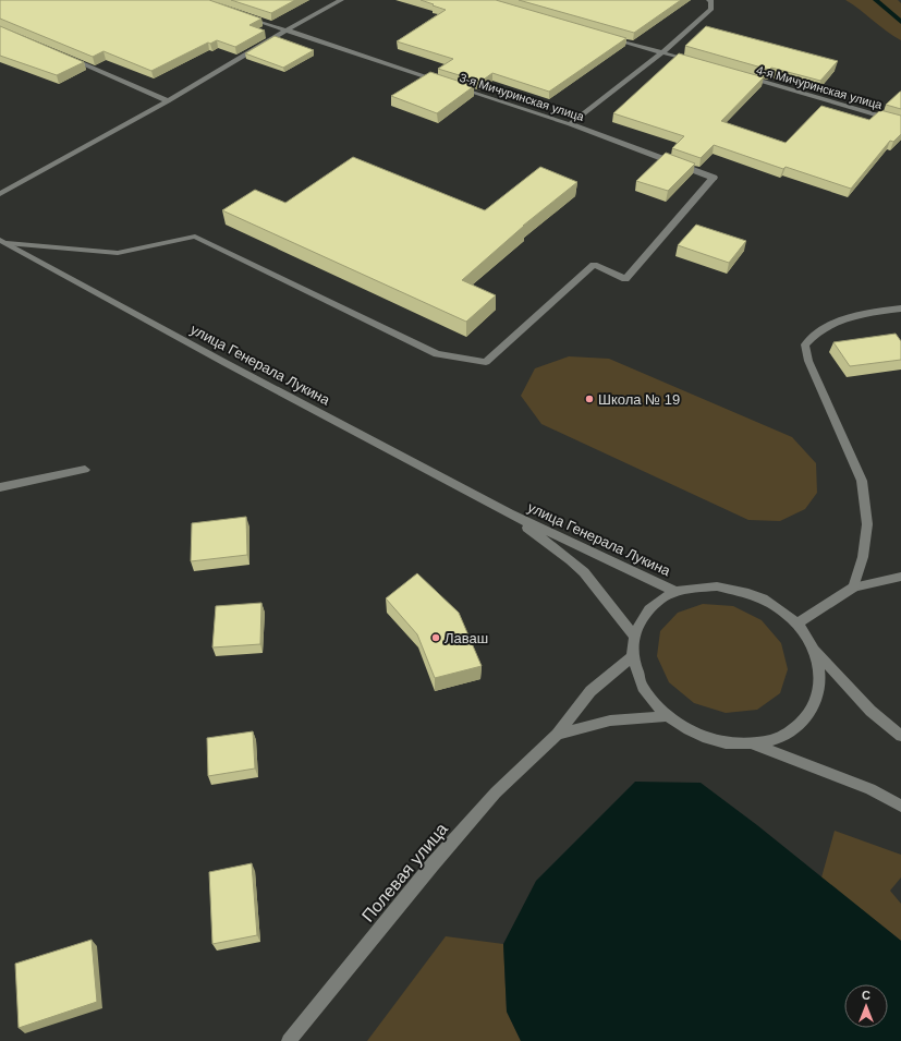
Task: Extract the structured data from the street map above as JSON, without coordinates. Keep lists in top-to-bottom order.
{
  "streets": {
    "street": [
      "4-я Мичуринская улица",
      "3-я Мичуринская улица",
      "улица Генерала Лукина",
      "Полевая улица"
    ]
  },
  "crossings": [
    ["3-я Мичуринская улица", "улица Генерала Лукина"]
  ],
  "places": ["Школа № 19", "Лаваш"],
  "north": "top"
}
